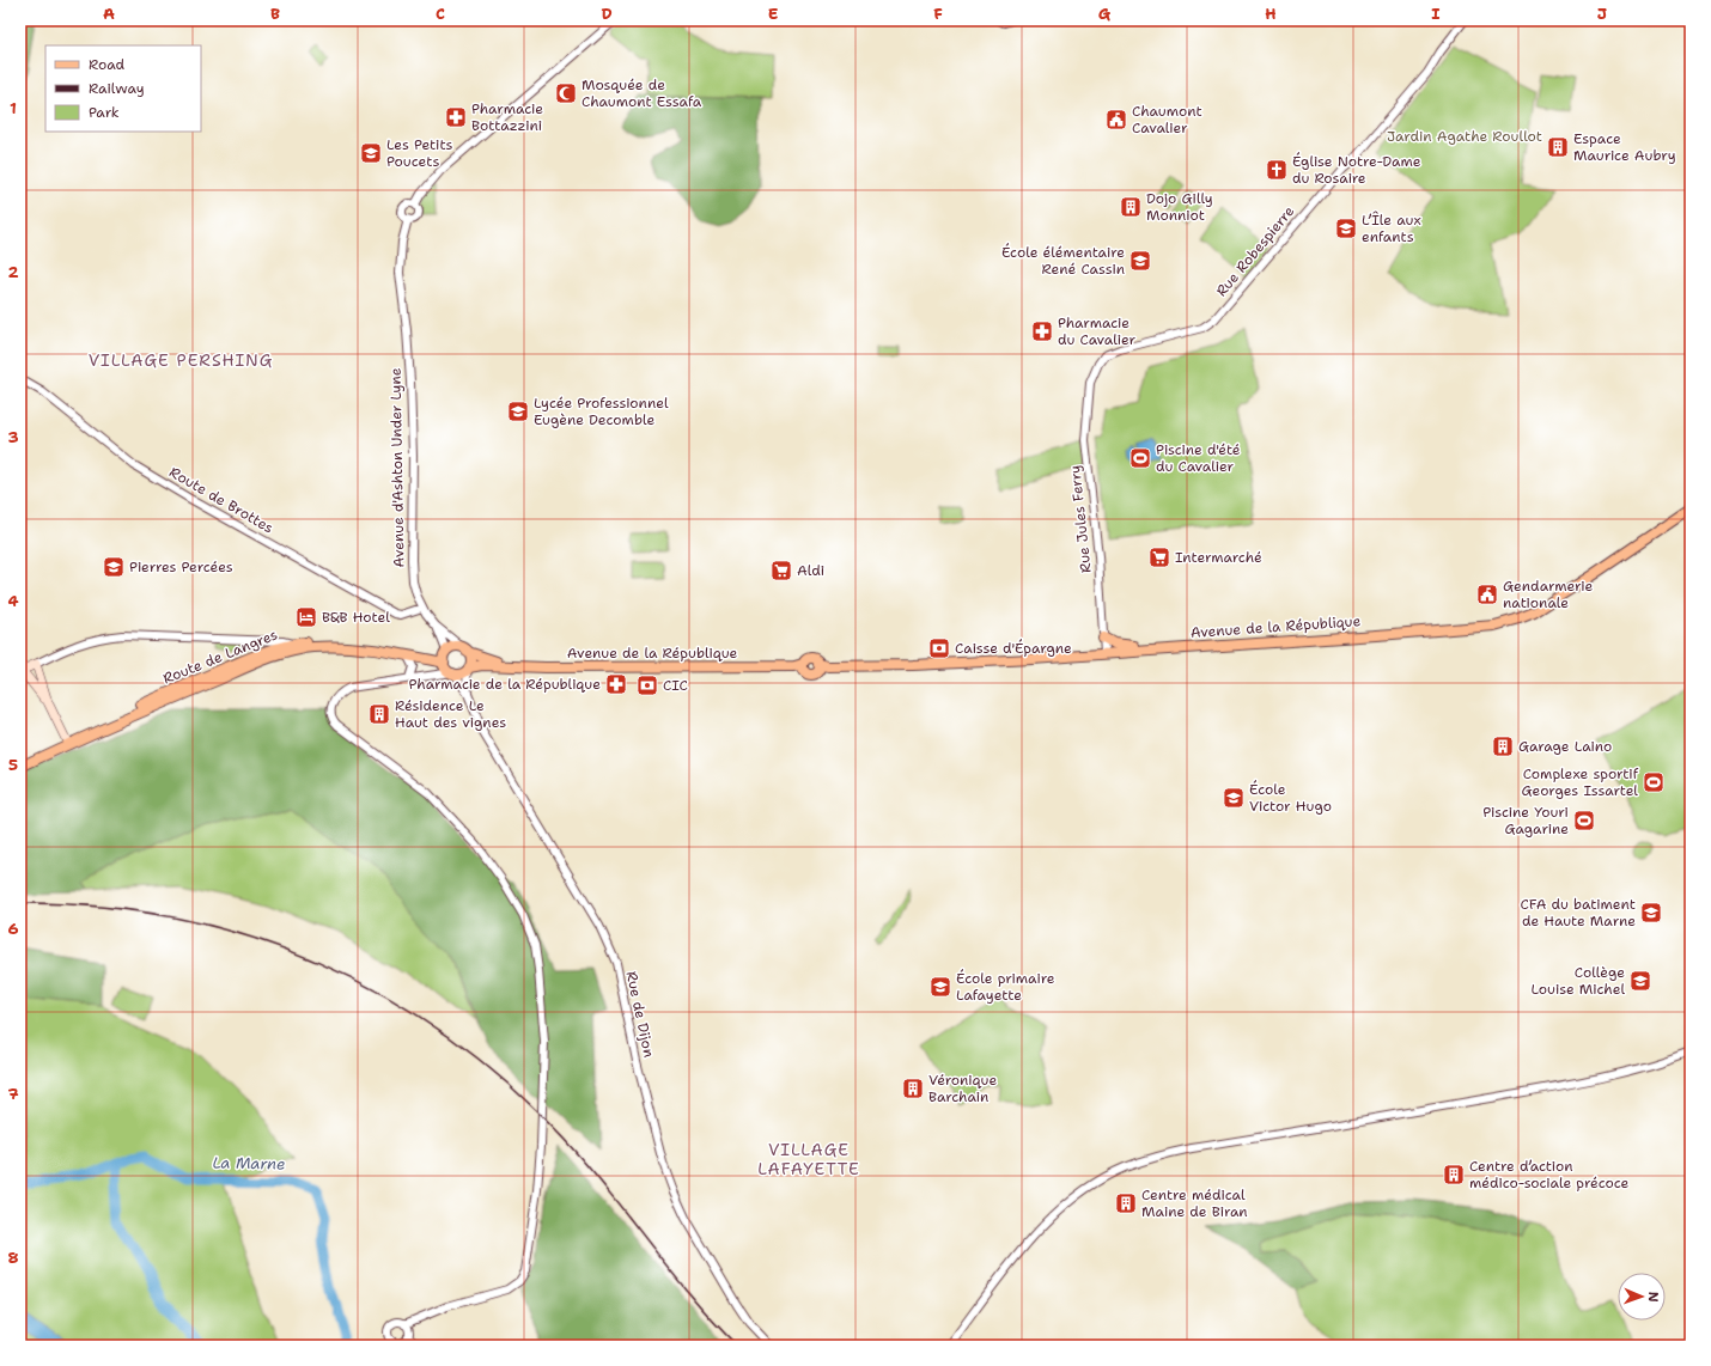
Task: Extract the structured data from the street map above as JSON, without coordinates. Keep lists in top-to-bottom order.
{
  "streets": {
    "main road": ["Avenue de la République", "Route de Langres"],
    "street": [
      "Rue Robespierre",
      "Avenue d'Ashton Under Lyne",
      "Route de Brottes",
      "Rue Jules Ferry",
      "Rue de Dijon"
    ]
  },
  "crossings": [
    ["Rue Robespierre", "Rue Jules Ferry"],
    ["Avenue d'Ashton Under Lyne", "Route de Brottes"],
    ["Avenue d'Ashton Under Lyne", "Avenue de la République"],
    ["Avenue d'Ashton Under Lyne", "Route de Langres"],
    ["Avenue d'Ashton Under Lyne", "Rue de Dijon"],
    ["Rue Jules Ferry", "Avenue de la République"],
    ["Avenue de la République", "Route de Langres"],
    ["Avenue de la République", "Rue de Dijon"],
    ["Route de Langres", "Rue de Dijon"]
  ],
  "districts": ["VILLAGE PERSHING", "VILLAGE LAFAYETTE"],
  "water": ["La Marne"],
  "parks": ["Jardin Agathe Roullot"],
  "places": {
    "mosque": ["Mosquée de Chaumont Essafa"],
    "pharmacy": ["Pharmacie Bottazzini", "Pharmacie du Cavalier", "Pharmacie de la République"],
    "public building": ["Chaumont Cavalier", "Gendarmerie nationale"],
    "building": [
      "Espace Maurice Aubry",
      "Dojo Gilly Monniot",
      "Résidence Le Haut des vignes",
      "Garage Laino",
      "Véronique Barchain",
      "Centre d’action médico-sociale précoce",
      "Centre médical Maine de Biran"
    ],
    "school or university": [
      "Les Petits Poucets",
      "L’Île aux enfants",
      "École élémentaire René Cassin",
      "Lycée Professionnel Eugène Decomble",
      "Pierres Percées",
      "École Victor Hugo",
      "CFA du batiment de Haute Marne",
      "Collège Louise Michel",
      "École primaire Lafayette"
    ],
    "church": ["Église Notre-Dame du Rosaire"],
    "sports": ["Piscine d'été du Cavalier", "Complexe sportif Georges Issartel", "Piscine Youri Gagarine"],
    "supermarket": ["Intermarché", "Aldi"],
    "hotel": ["B&B Hotel"],
    "bank": ["Caisse d'Épargne", "CIC"]
  },
  "legend": ["Road", "Railway", "Park"],
  "north": "right",
  "grid": {
    "columns": [
      "A",
      "B",
      "C",
      "D",
      "E",
      "F",
      "G",
      "H",
      "I",
      "J"
    ],
    "rows": [
      "1",
      "2",
      "3",
      "4",
      "5",
      "6",
      "7",
      "8"
    ]
  }
}
